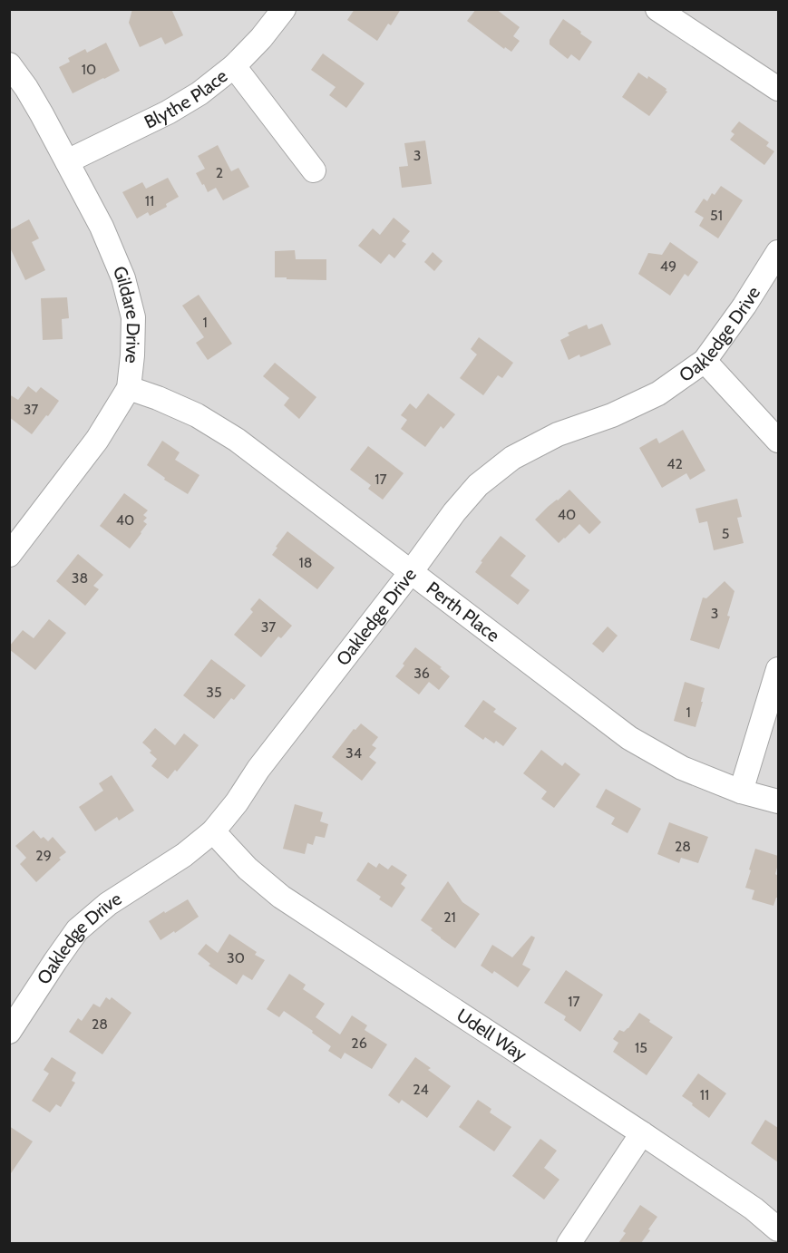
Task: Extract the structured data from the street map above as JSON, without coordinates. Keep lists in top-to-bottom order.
{
  "streets": {
    "street": [
      "Blythe Place",
      "Gildare Drive",
      "Oakledge Drive",
      "Perth Place",
      "Udell Way"
    ]
  },
  "crossings": [
    ["Blythe Place", "Gildare Drive"],
    ["Gildare Drive", "Perth Place"],
    ["Oakledge Drive", "Perth Place"],
    ["Oakledge Drive", "Udell Way"]
  ],
  "house_numbers": [
    "10",
    "3",
    "2",
    "11",
    "51",
    "49",
    "1",
    "37",
    "42",
    "17",
    "40",
    "40",
    "5",
    "18",
    "38",
    "3",
    "37",
    "36",
    "35",
    "1",
    "34",
    "28",
    "29",
    "21",
    "30",
    "17",
    "28",
    "26",
    "15",
    "24",
    "11"
  ]
}
